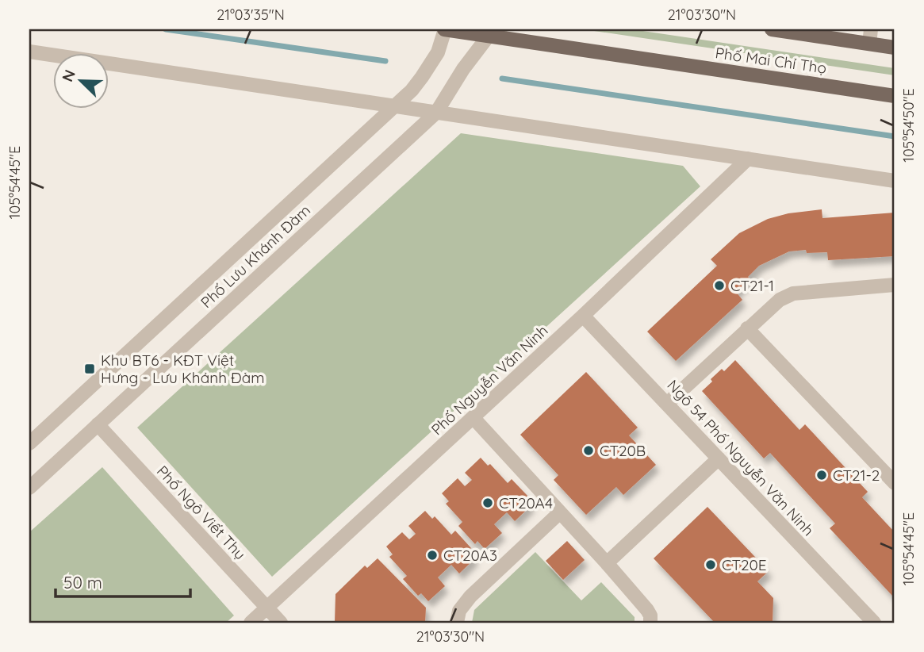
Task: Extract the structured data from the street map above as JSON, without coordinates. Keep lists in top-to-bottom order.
{
  "streets": {
    "main road": ["Phố Mai Chí Thọ"],
    "street": [
      "Phố Lưu Khánh Đàm",
      "Phố Nguyễn Văn Ninh",
      "Ngõ 54 Phố Nguyễn Văn Ninh",
      "Phố Ngô Viết Thụ"
    ]
  },
  "crossings": [
    ["Phố Mai Chí Thọ", "Phố Lưu Khánh Đàm"],
    ["Phố Lưu Khánh Đàm", "Phố Ngô Viết Thụ"],
    ["Phố Nguyễn Văn Ninh", "Ngõ 54 Phố Nguyễn Văn Ninh"],
    ["Phố Nguyễn Văn Ninh", "Phố Ngô Viết Thụ"]
  ],
  "places": {
    "other": [
      "CT21-1",
      "CT20B",
      "CT21-2",
      "CT20A4",
      "CT20A3",
      "CT20E"
    ],
    "transit": ["Khu BT6 - KĐT Việt Hưng - Lưu Khánh Đàm"]
  },
  "scale_bar": "50 m",
  "north": "top left",
  "coordinates": [
    "21°03'35\"N",
    "21°03'30\"N",
    "105°54'50\"E",
    "105°54'45\"E"
  ]
}
